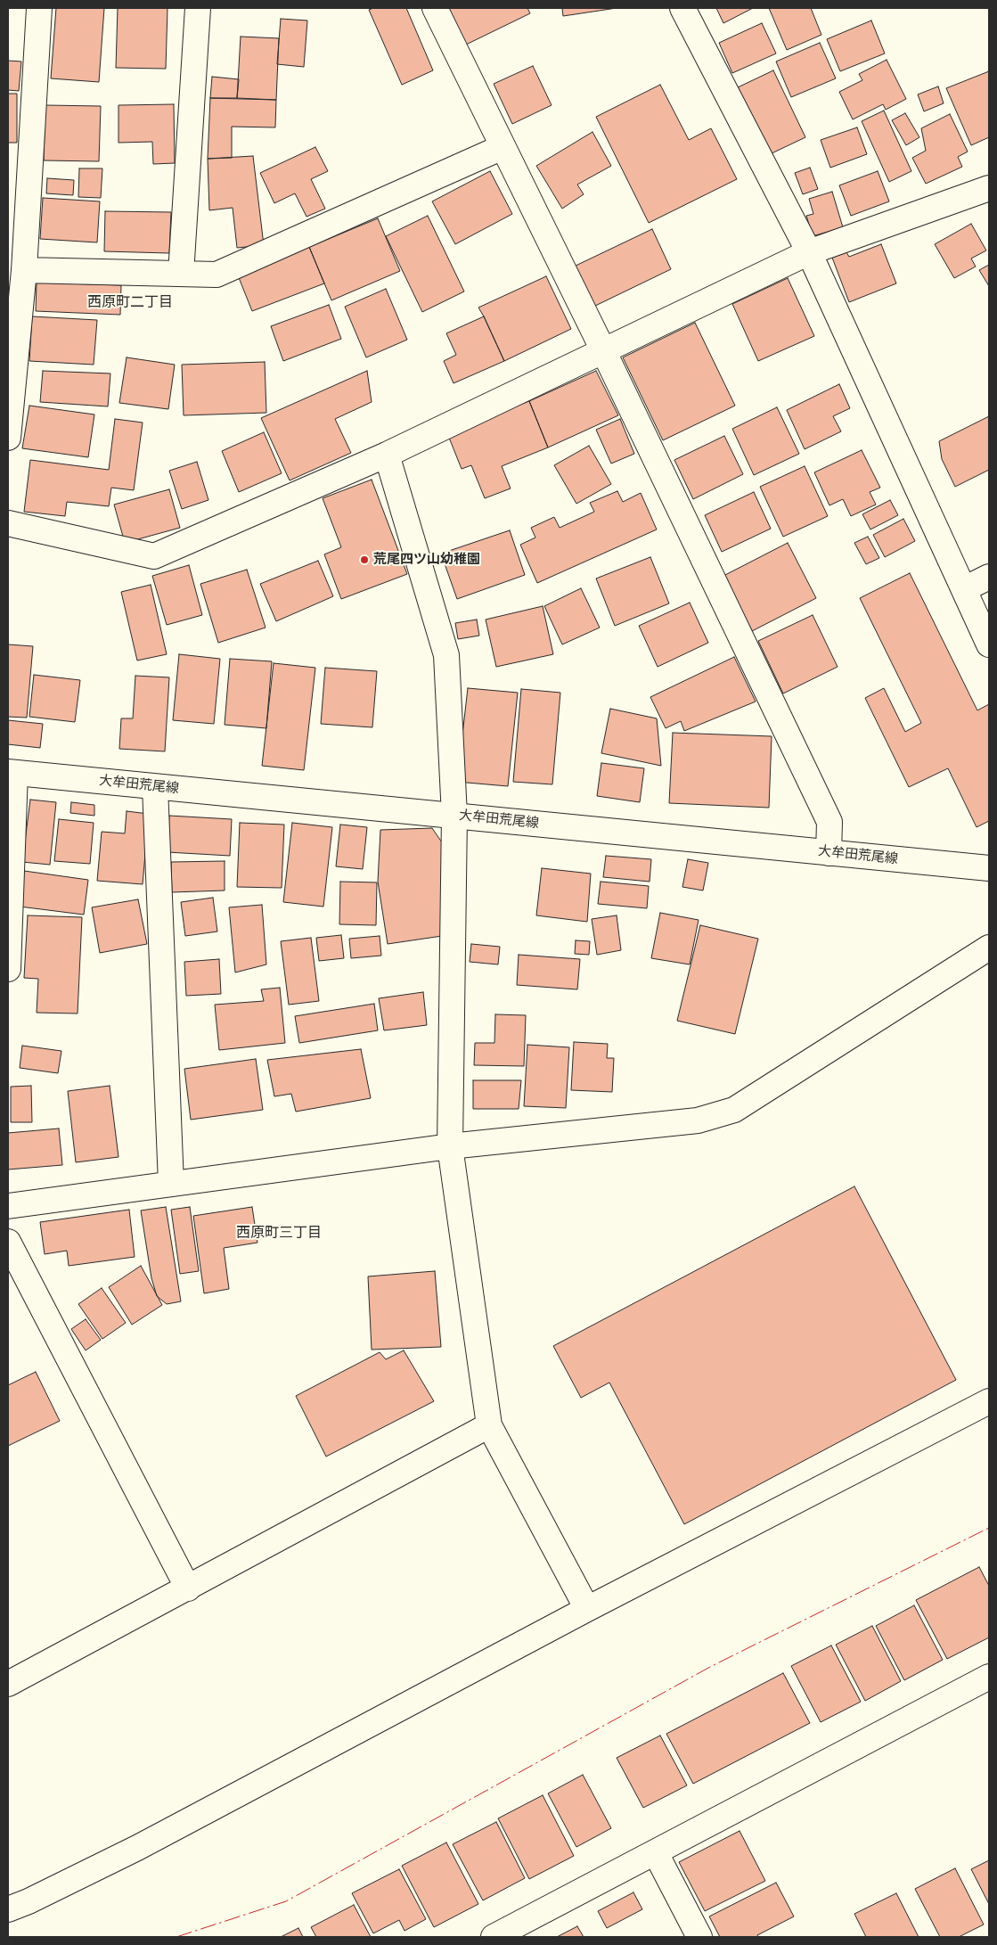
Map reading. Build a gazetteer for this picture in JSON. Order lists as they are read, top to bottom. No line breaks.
{"streets":{"street":["大牟田荒尾線"]},"districts":["西原町二丁目","西原町三丁目"],"places":["荒尾四ツ山幼稚園"]}
